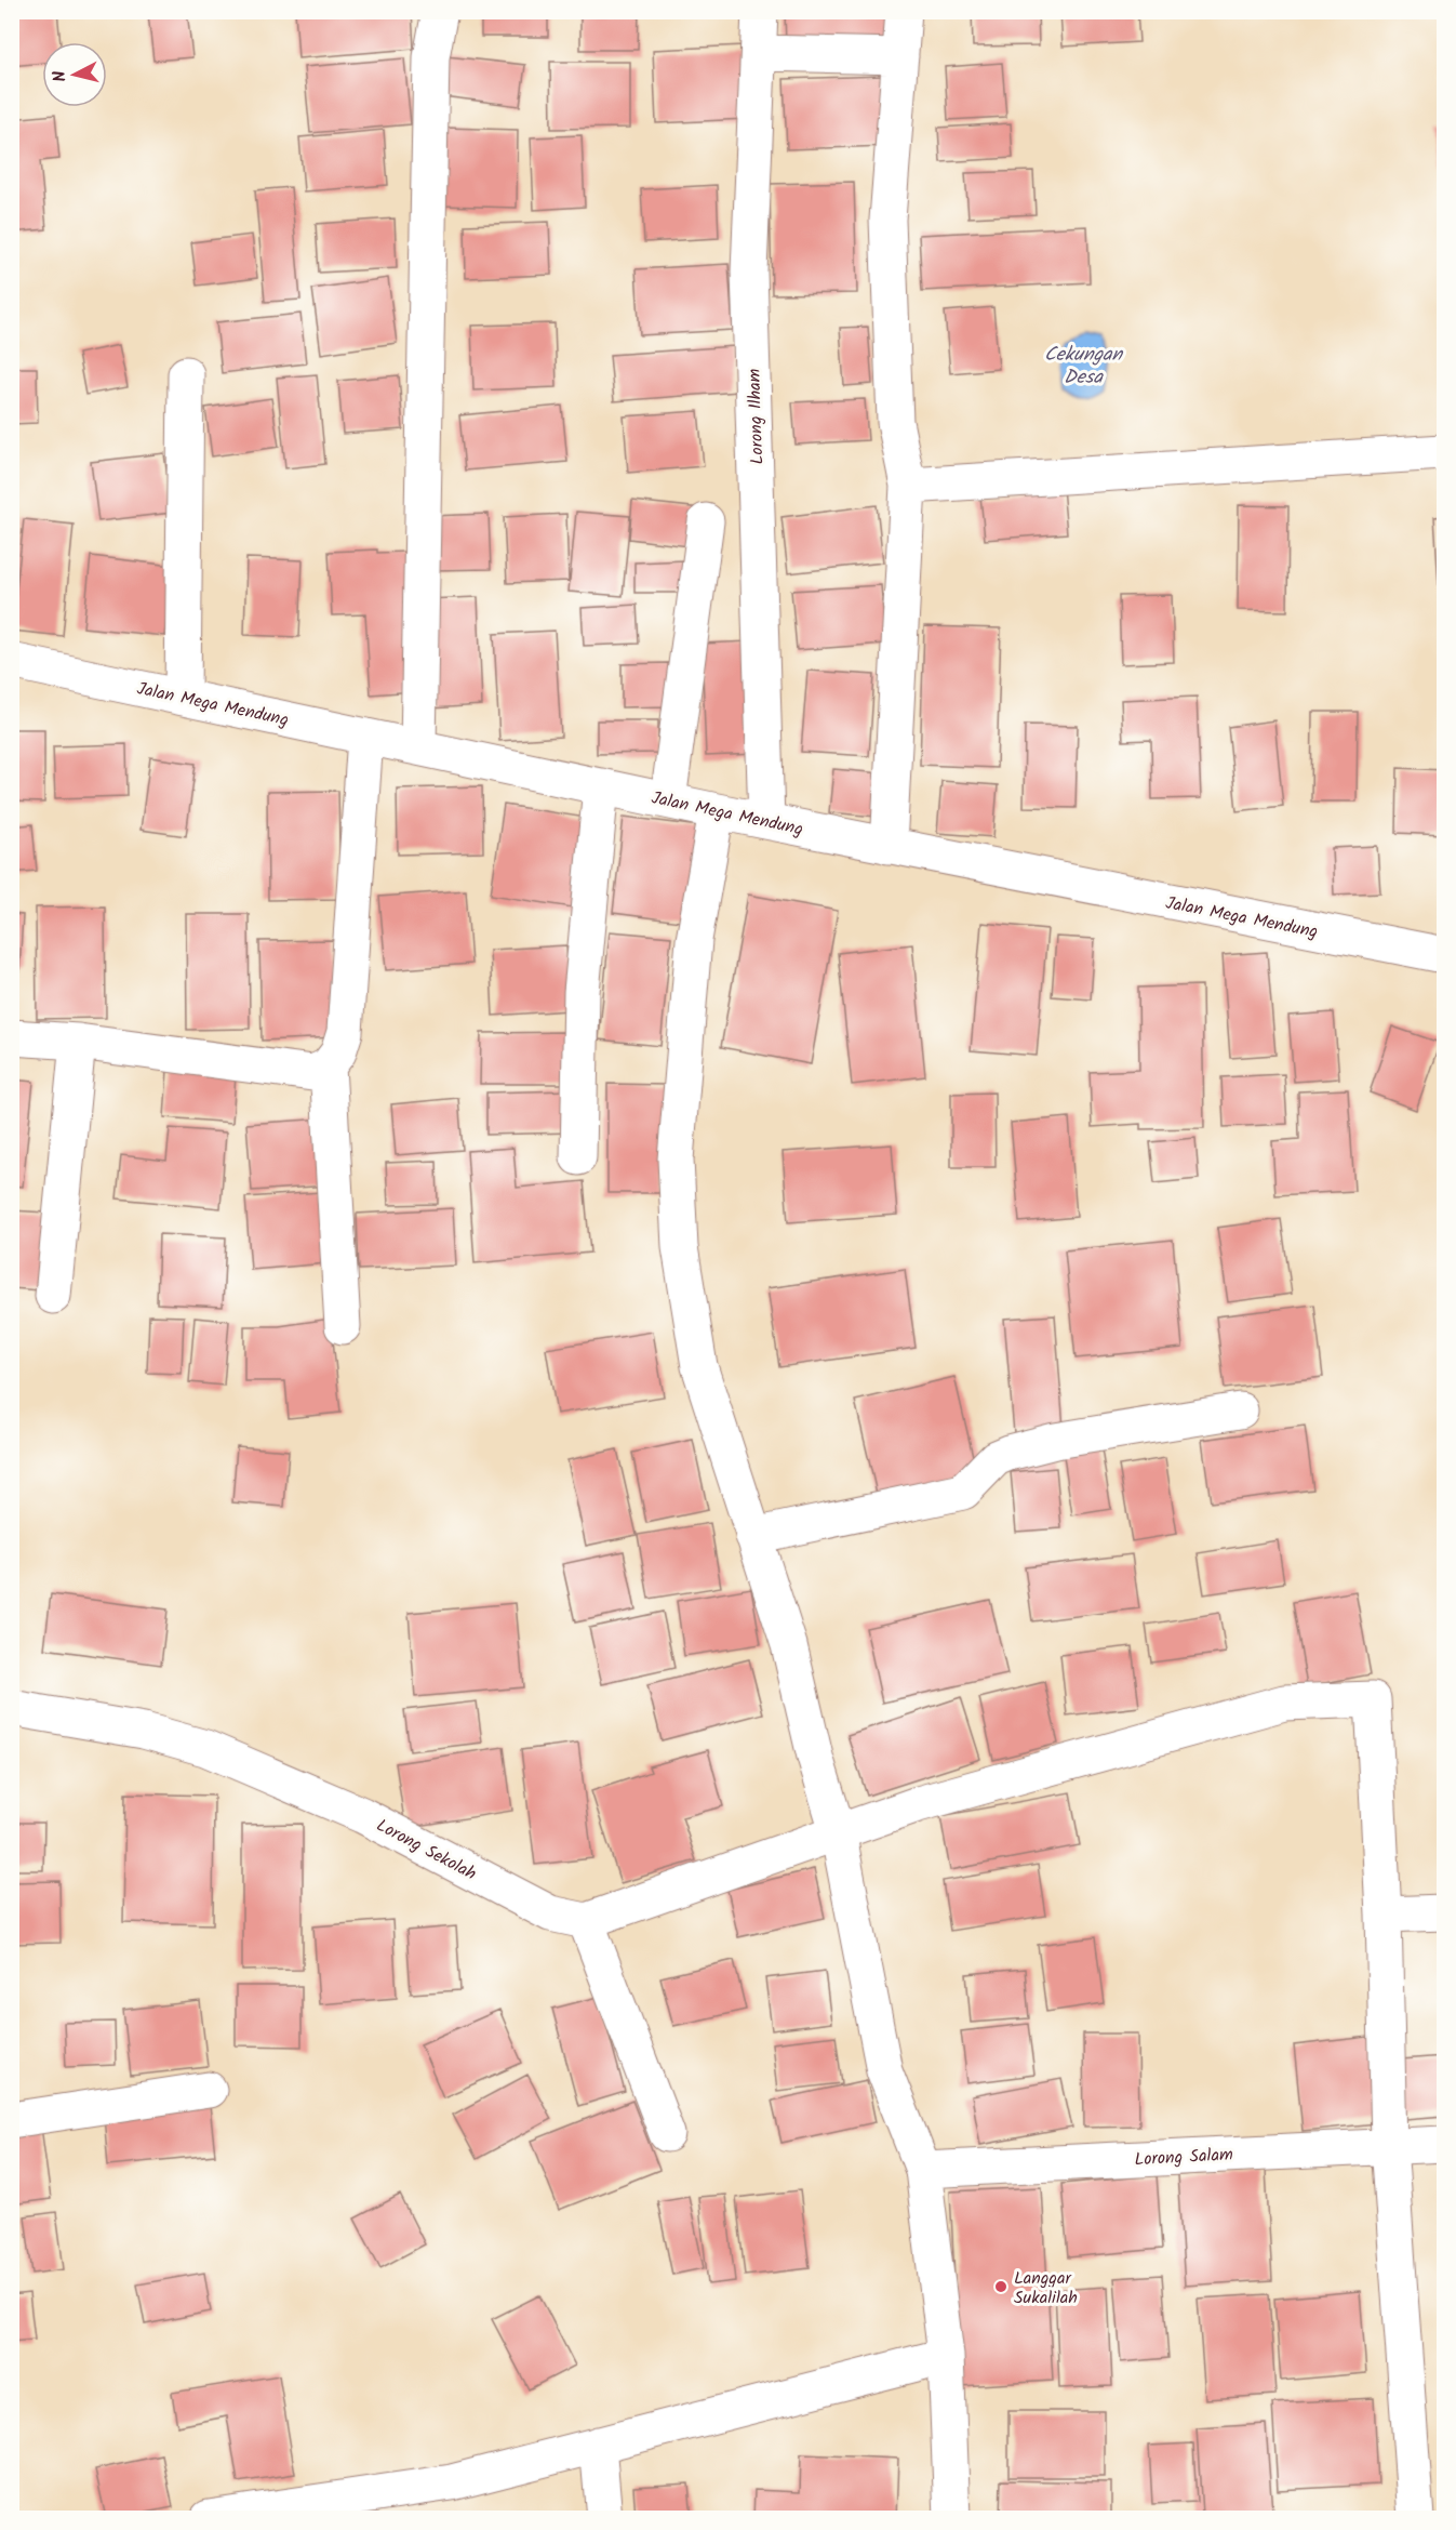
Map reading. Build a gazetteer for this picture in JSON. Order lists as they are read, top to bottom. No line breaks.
{"streets":{"street":["Lorong Ilham","Jalan Mega Mendung","Lorong Sekolah","Lorong Salam"]},"crossings":[["Lorong Ilham","Jalan Mega Mendung"]],"water":["Cekungan Desa"],"places":["Langgar Sukalilah"],"north":"left"}
